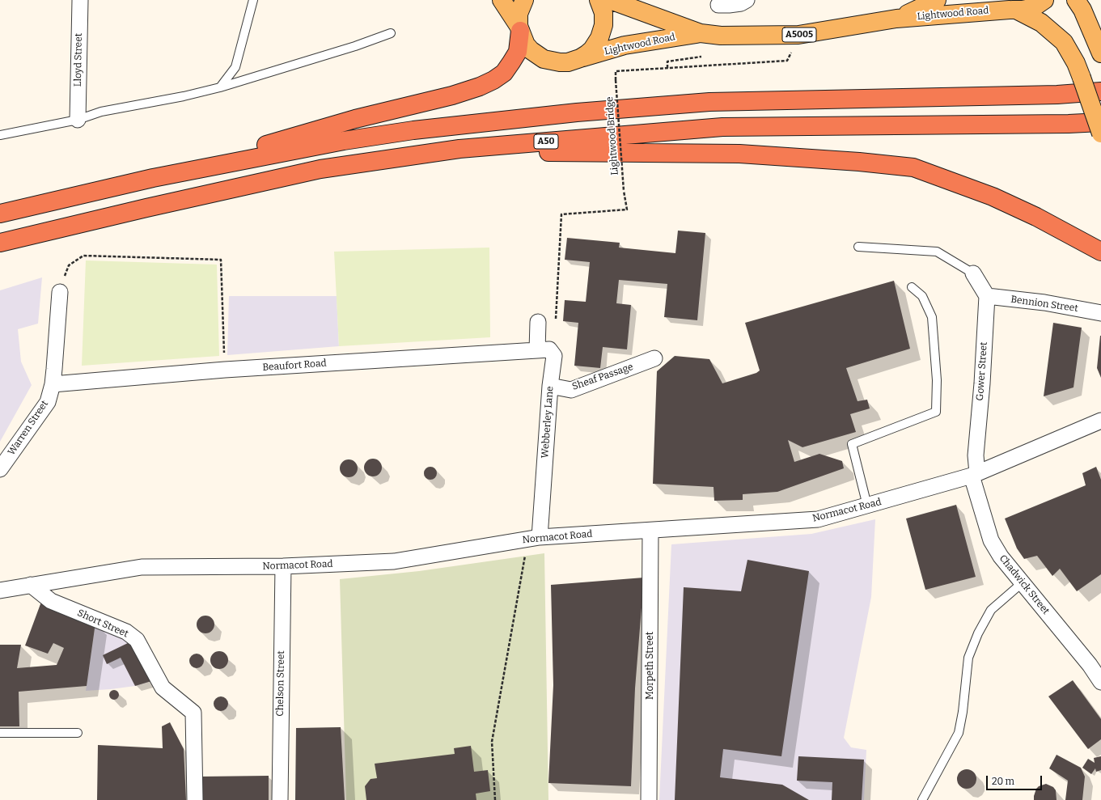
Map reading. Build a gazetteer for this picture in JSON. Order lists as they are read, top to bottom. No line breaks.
{"streets":{"highway":["A50"],"main road":["Lightwood Road","A5005"],"street":["Lloyd Street","Bennion Street","Beaufort Road","Gower Street","Sheaf Passage","Webberley Lane","Warren Street","Normacot Road","Chadwick Street","Short Street","Morpeth Street","Chelson Street"],"path":["Lightwood Bridge"]},"crossings":[["Bennion Street","Gower Street"],["Beaufort Road","Webberley Lane"],["Beaufort Road","Warren Street"],["Gower Street","Normacot Road"],["Gower Street","Chadwick Street"],["Sheaf Passage","Webberley Lane"],["Webberley Lane","Normacot Road"],["Normacot Road","Chadwick Street"],["Normacot Road","Short Street"],["Normacot Road","Morpeth Street"],["Normacot Road","Chelson Street"]],"scale_bar":"20 m"}
